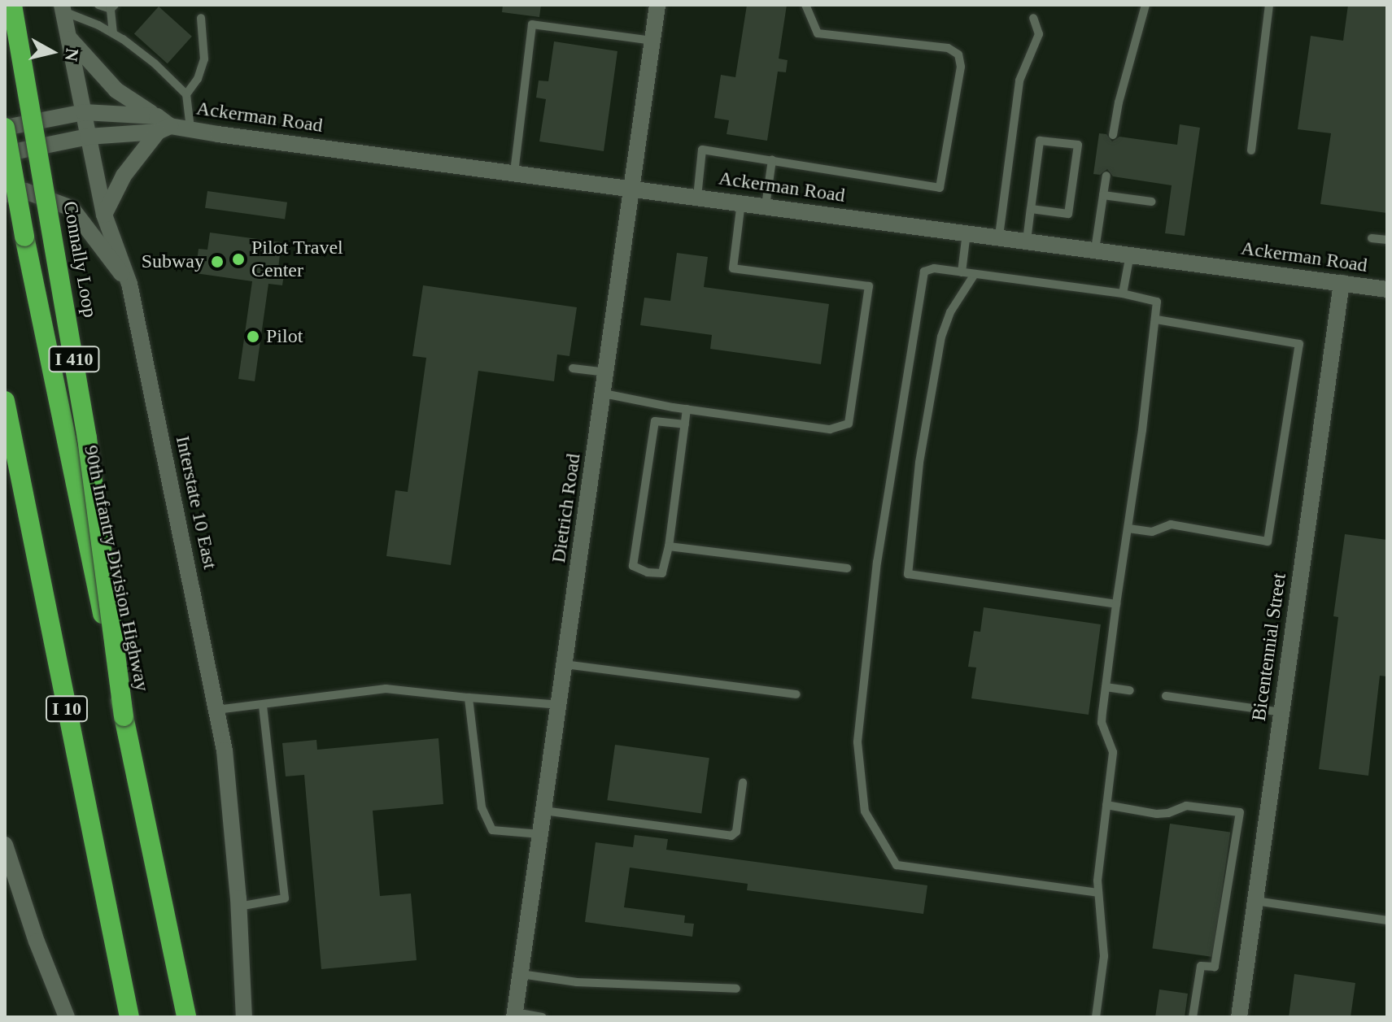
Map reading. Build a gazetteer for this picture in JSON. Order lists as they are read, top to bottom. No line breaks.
{"streets":{"highway":["Connally Loop","I 410","90th Infantry Division Highway","I 10"],"street":["Ackerman Road","Interstate 10 East","Dietrich Road","Bicentennial Street"]},"crossings":[["Ackerman Road","Interstate 10 East"],["Ackerman Road","Dietrich Road"],["Ackerman Road","90th Infantry Division Highway"],["Ackerman Road","Bicentennial Street"],["Connally Loop","90th Infantry Division Highway"]],"places":["Pilot Travel Center","Subway","Pilot"],"north":"right"}
